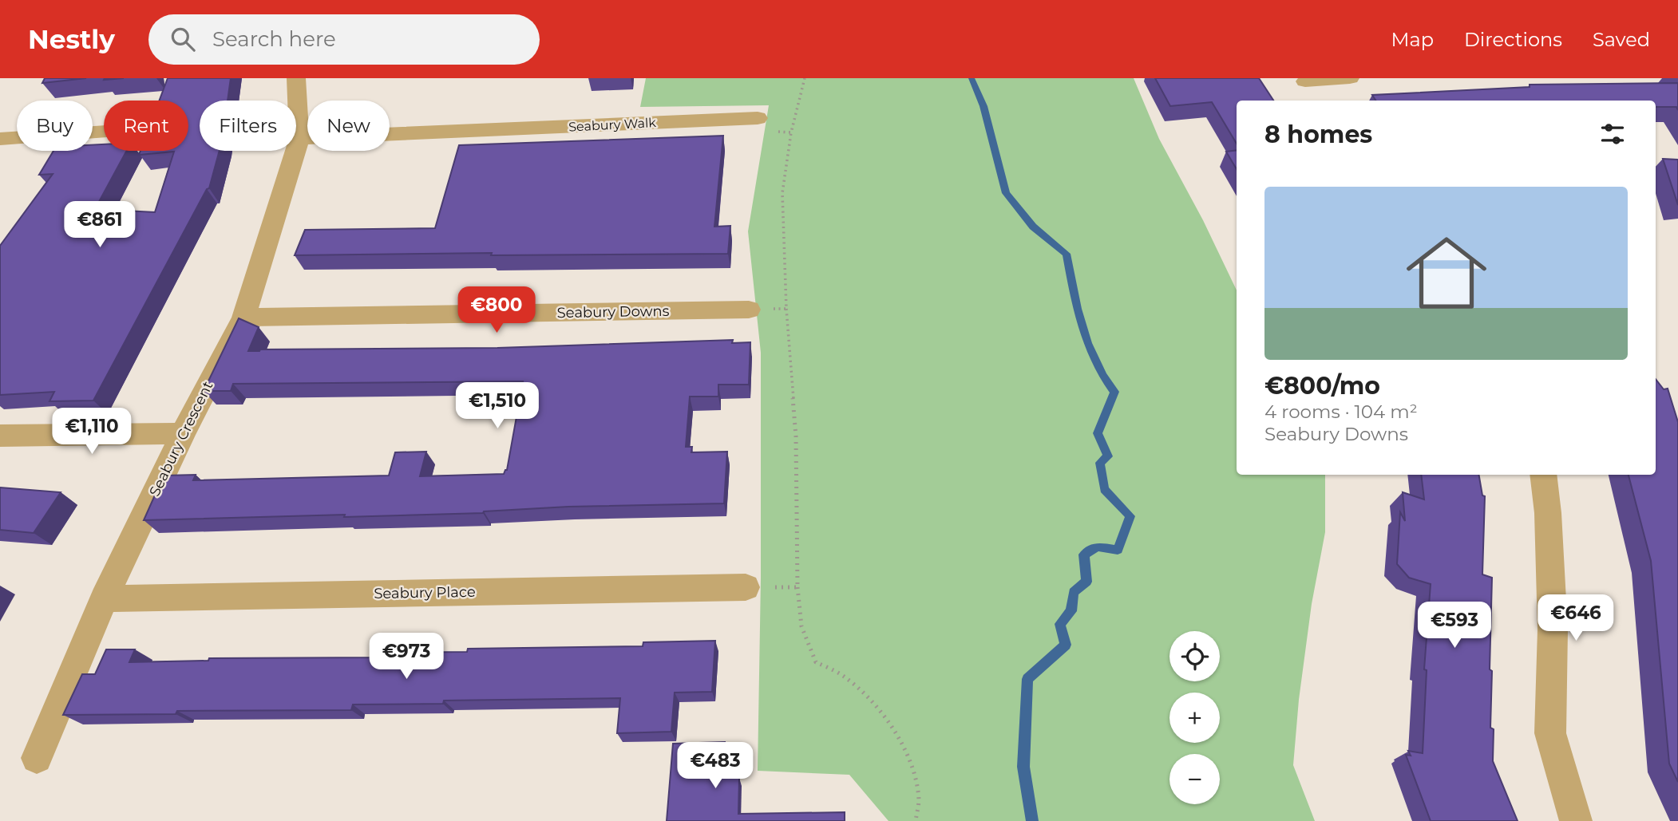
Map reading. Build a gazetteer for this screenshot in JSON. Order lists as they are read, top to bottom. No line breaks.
{"streets":{"street":["Seabury Walk","Seabury Downs","Seabury Crescent","Seabury Place"]},"crossings":[["Seabury Walk","Seabury Crescent"],["Seabury Downs","Seabury Crescent"],["Seabury Crescent","Seabury Place"]],"page":{"header":"Nestly","search":"Search here","nav":["Map","Directions","Saved"],"chip":["Buy","Rent","Filters","New"],"heading":"8 homes","list":[{"name":"€800/mo","note":"4 rooms · 104 m² · Seabury Downs"}],"price":["€861","€800","€1,510","€1,110","€646","€593","€973","€483"],"map_buttons":["+","−"]}}
